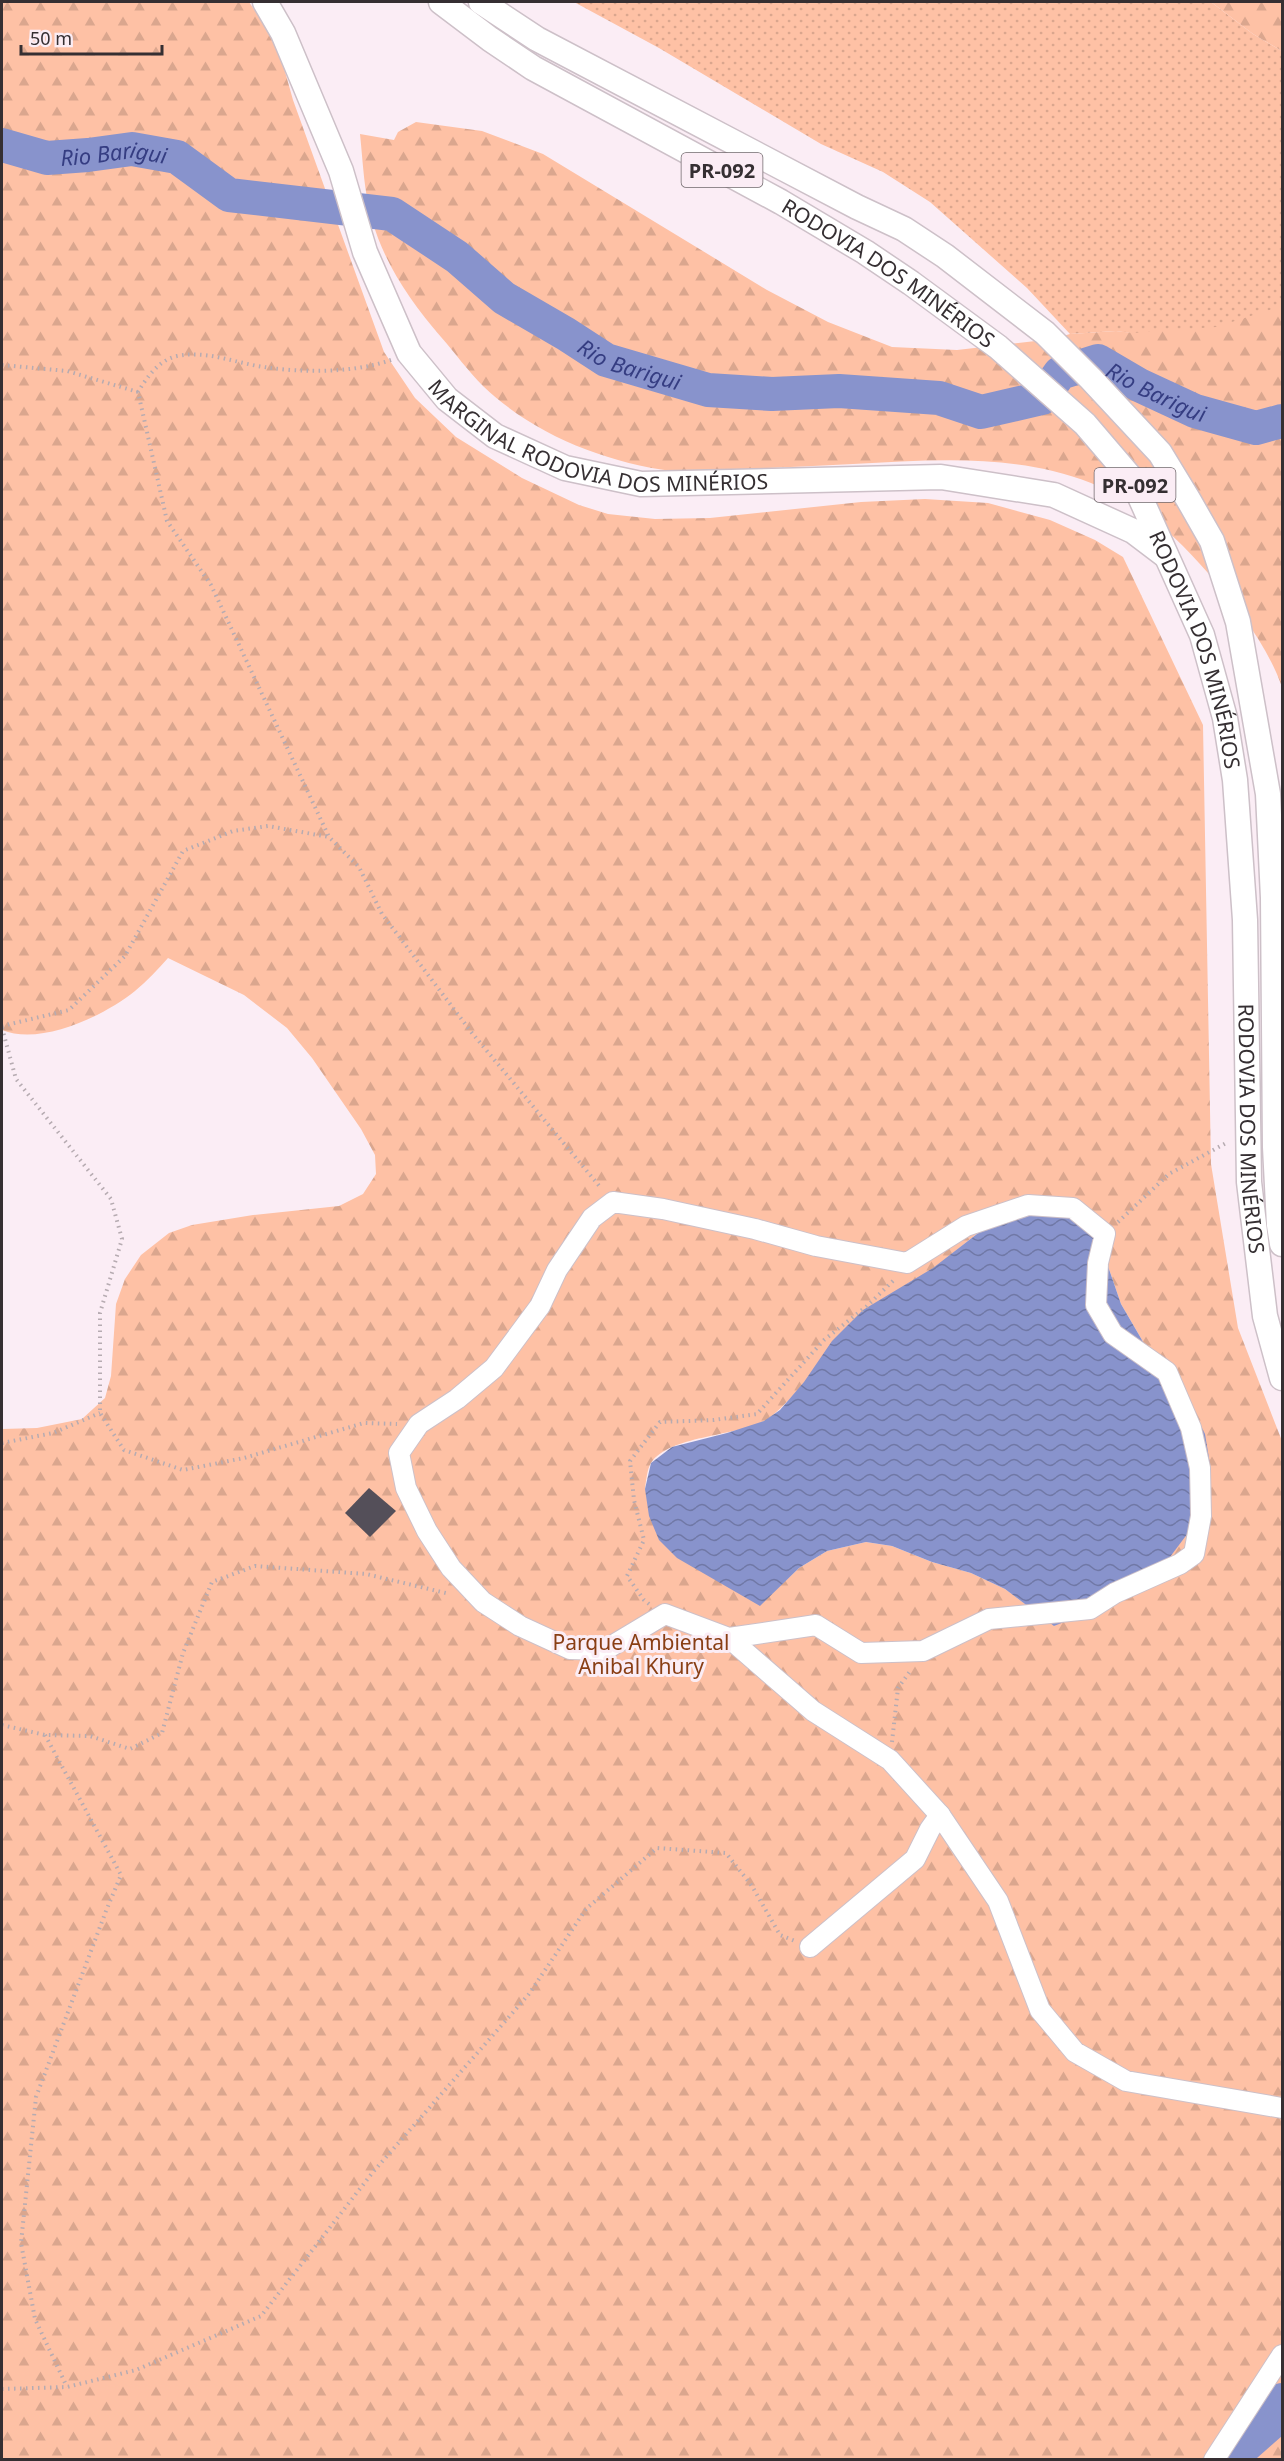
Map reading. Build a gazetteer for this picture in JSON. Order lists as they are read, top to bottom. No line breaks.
{"streets":{"main road":["PR-092","RODOVIA DOS MINÉRIOS","MARGINAL RODOVIA DOS MINÉRIOS"]},"crossings":[["RODOVIA DOS MINÉRIOS","MARGINAL RODOVIA DOS MINÉRIOS"]],"water":["Rio Barigui"],"parks":["Parque Ambiental Anibal Khury"],"scale_bar":"50 m"}
